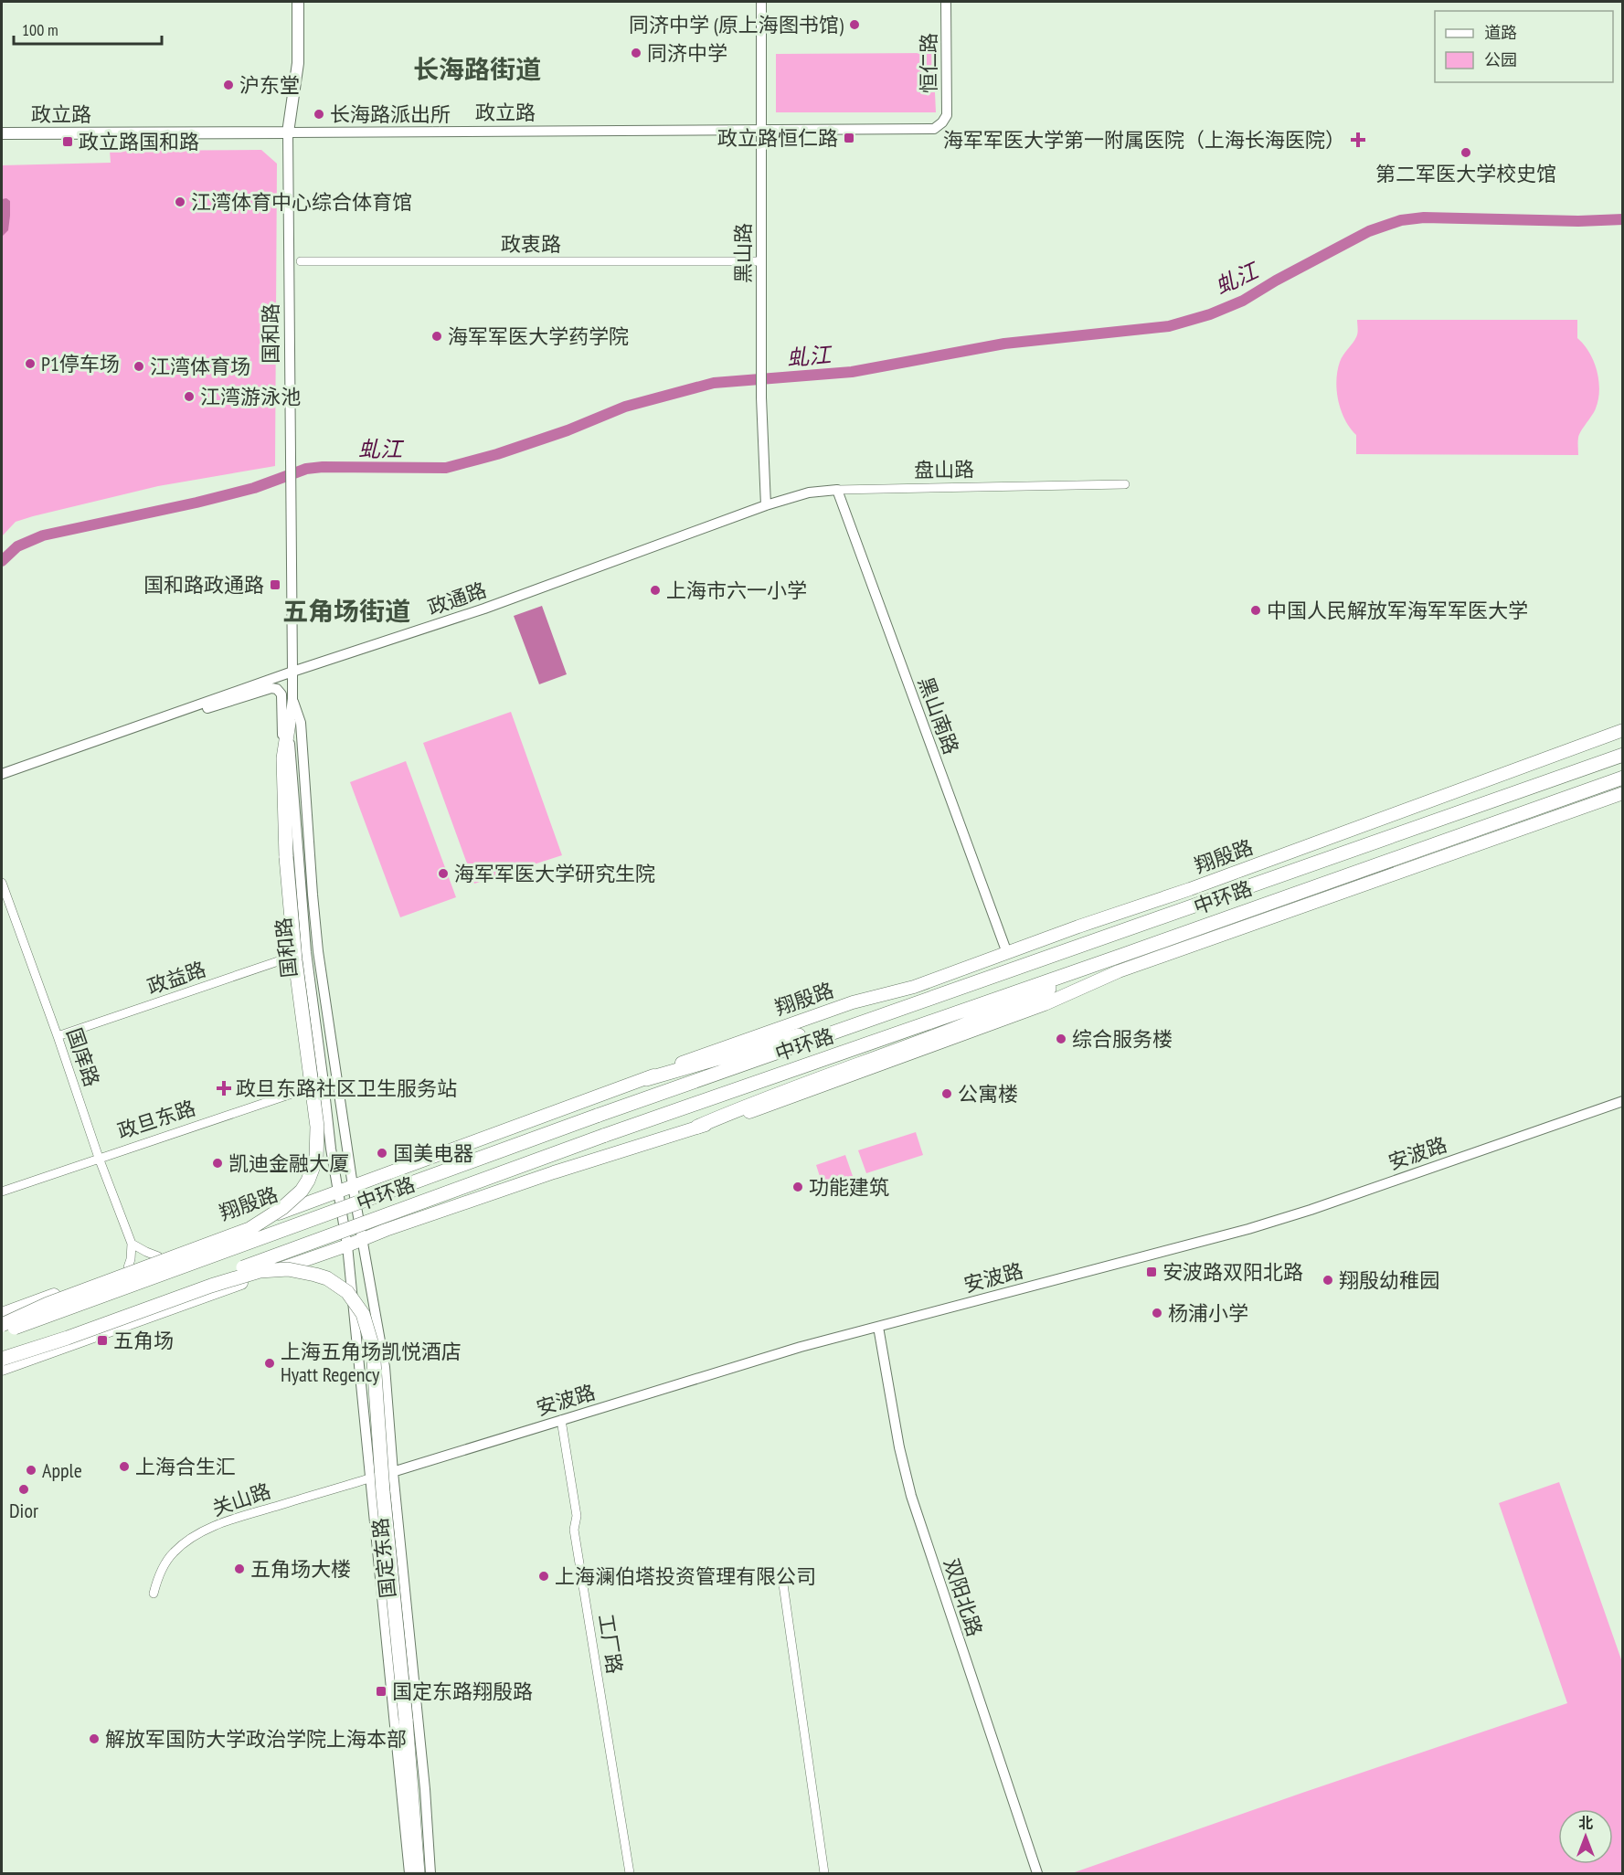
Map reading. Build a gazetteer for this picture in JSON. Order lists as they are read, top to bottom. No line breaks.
{"streets":{"highway":["中环路"],"main road":["政立路","国和路","翔殷路"],"street":["恒仁路","政衷路","黑山路","盘山路","政通路","黑山南路","政益路","国庠路","政旦东路","安波路","关山路","国定东路","双阳北路","工厂路"]},"crossings":[["恒仁路","政立路"],["政立路","黑山路"],["政立路","国和路"],["政衷路","黑山路"],["黑山路","盘山路"],["黑山路","政通路"],["国和路","政通路"],["国和路","翔殷路"],["国和路","政益路"],["国和路","政旦东路"],["国和路","国定东路"],["盘山路","政通路"],["盘山路","黑山南路"],["黑山南路","翔殷路"],["翔殷路","国庠路"],["政益路","国庠路"],["国庠路","政旦东路"],["安波路","关山路"],["安波路","国定东路"],["安波路","双阳北路"],["安波路","工厂路"],["关山路","国定东路"]],"districts":["长海路街道","五角场街道"],"water":["虬江"],"places":{"other":["同济中学 (原上海图书馆)","同济中学","沪东堂","长海路派出所","第二军医大学校史馆","江湾体育中心综合体育馆","海军军医大学药学院","P1停车场","江湾体育场","江湾游泳池","上海市六一小学","中国人民解放军海军军医大学","海军军医大学研究生院","综合服务楼","公寓楼","国美电器","凯迪金融大厦","功能建筑","翔殷幼稚园","杨浦小学","上海五角场凯悦酒店 Hyatt Regency","上海合生汇","Apple","Dior","五角场大楼","上海澜伯塔投资管理有限公司","解放军国防大学政治学院上海本部"],"transit":["政立路恒仁路","政立路国和路","国和路政通路","安波路双阳北路","五角场","国定东路翔殷路"],"health":["海军军医大学第一附属医院（上海长海医院）","政旦东路社区卫生服务站"]},"legend":["道路","公园"],"scale_bar":"100 m","north":"top"}
